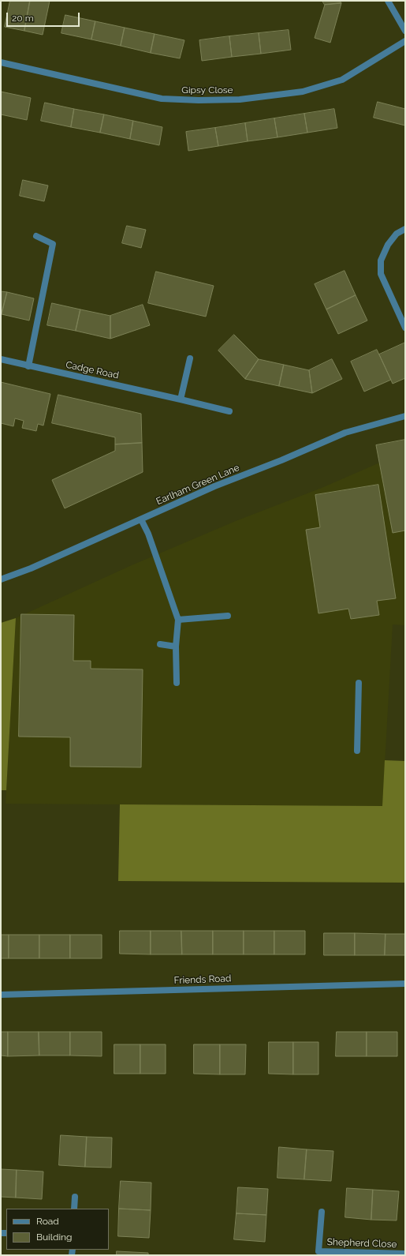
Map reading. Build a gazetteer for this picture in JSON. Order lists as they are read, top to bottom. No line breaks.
{"streets":{"street":["Gipsy Close","Cadge Road","Earlham Green Lane","Friends Road","Shepherd Close"]},"legend":["Road","Building"],"scale_bar":"20 m"}
